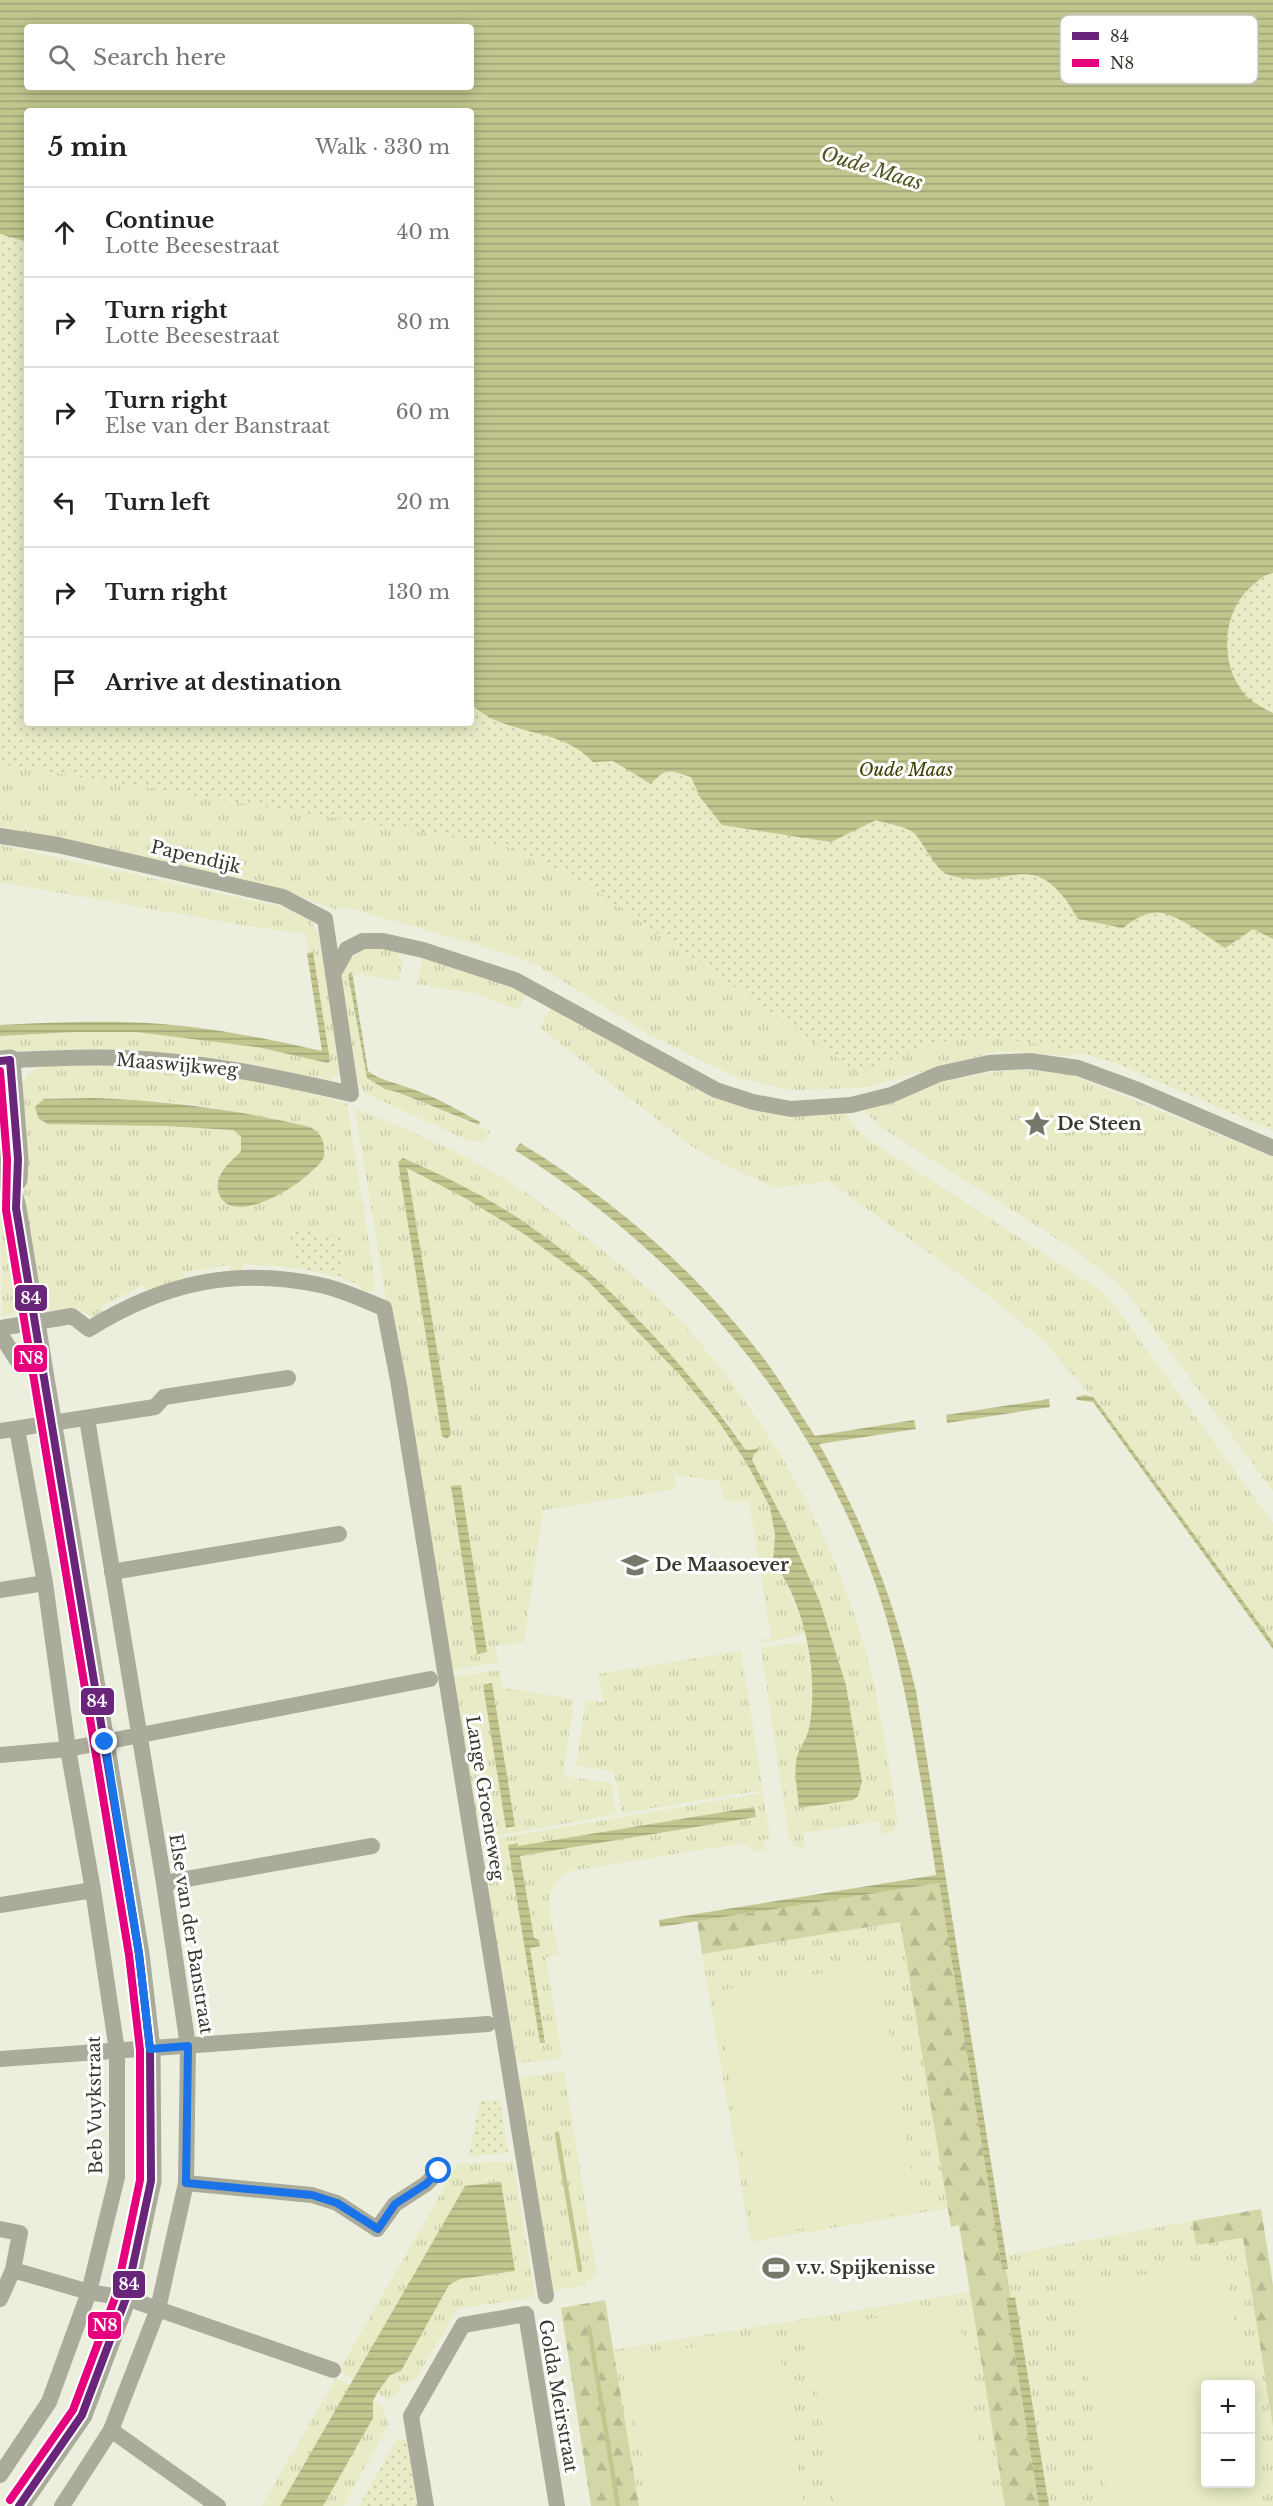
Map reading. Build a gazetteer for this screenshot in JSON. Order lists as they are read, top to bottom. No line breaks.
{"streets":{"street":["Papendijk","Maaswijkweg","Lange Groeneweg","Else van der Banstraat","Beb Vuykstraat","Golda Meirstraat"]},"crossings":[["Papendijk","Maaswijkweg"]],"water":["Oude Maas"],"parks":["Oude Maas"],"places":{"place":["De Steen"],"school or university":["De Maasoever"],"sports":["v.v. Spijkenisse"]},"lines":["transit line 84","transit line N8"],"legend":["84","N8"],"page":{"search":"Search here","heading":["5 min","Walk · 330 m"],"list":[["Continue","Lotte Beesestraat","40 m"],["Turn right","Lotte Beesestraat","80 m"],["Turn right","Else van der Banstraat","60 m"],["Turn left","20 m"],["Turn right","130 m"],"Arrive at destination"],"map_buttons":["+","−"]}}
